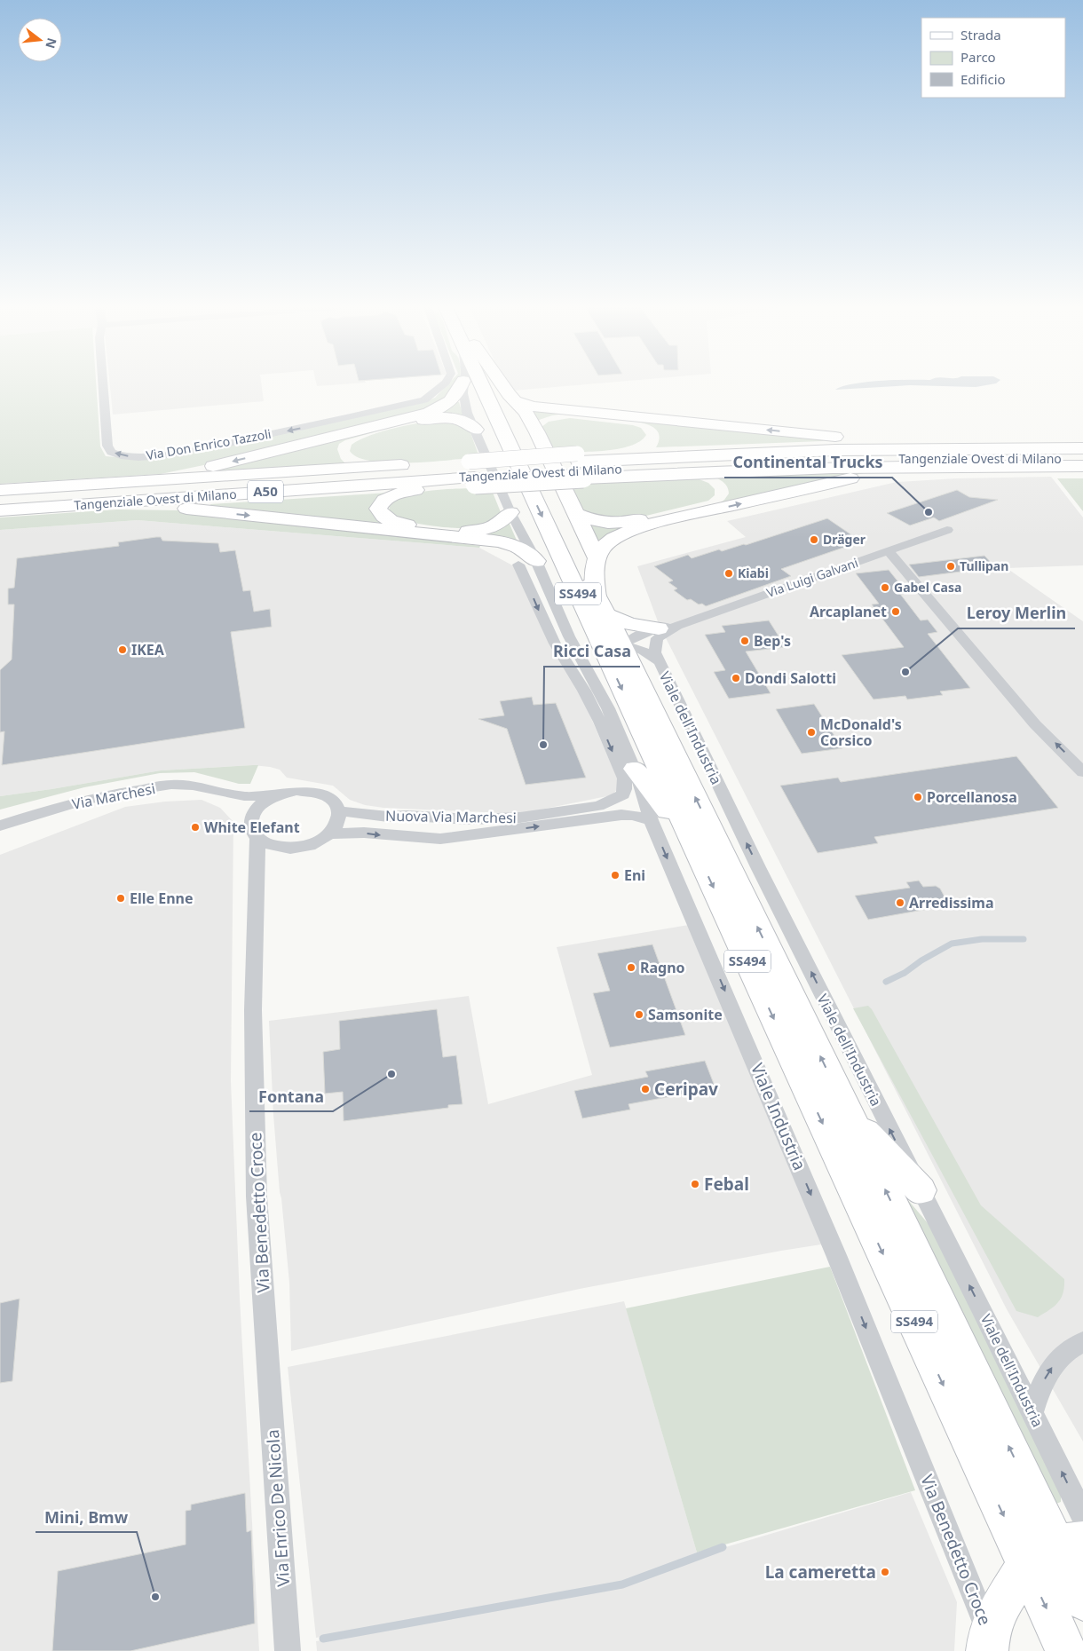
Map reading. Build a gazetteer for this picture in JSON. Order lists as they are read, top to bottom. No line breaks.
{"streets":{"main road":["Tangenziale Ovest di Milano","A50","SS494"],"street":["Via Don Enrico Tazzoli","Via Luigi Galvani","Viale dell'Industria","Via Marchesi","Nuova Via Marchesi","Viale Industria","Via Benedetto Croce","Via Enrico De Nicola"]},"crossings":[["Via Luigi Galvani","SS494"],["Via Luigi Galvani","Viale dell'Industria"],["Via Marchesi","Nuova Via Marchesi"],["Via Marchesi","Via Benedetto Croce"],["Nuova Via Marchesi","Viale Industria"],["Nuova Via Marchesi","Via Benedetto Croce"],["Viale Industria","Via Benedetto Croce"],["Via Benedetto Croce","Via Enrico De Nicola"]],"one_way":["Via Don Enrico Tazzoli","Viale dell'Industria","Viale Industria"],"places":["Continental Trucks","Dräger","Tullipan","Kiabi","Gabel Casa","Arcaplanet","Bep's","IKEA","Leroy Merlin","Dondi Salotti","McDonald's Corsico","Ricci Casa","Porcellanosa","White Elefant","Eni","Elle Enne","Arredissima","Ragno","Samsonite","Fontana","Ceripav","Febal","La cameretta","Mini, Bmw"],"legend":["Strada","Parco","Edificio"],"north":"right"}
